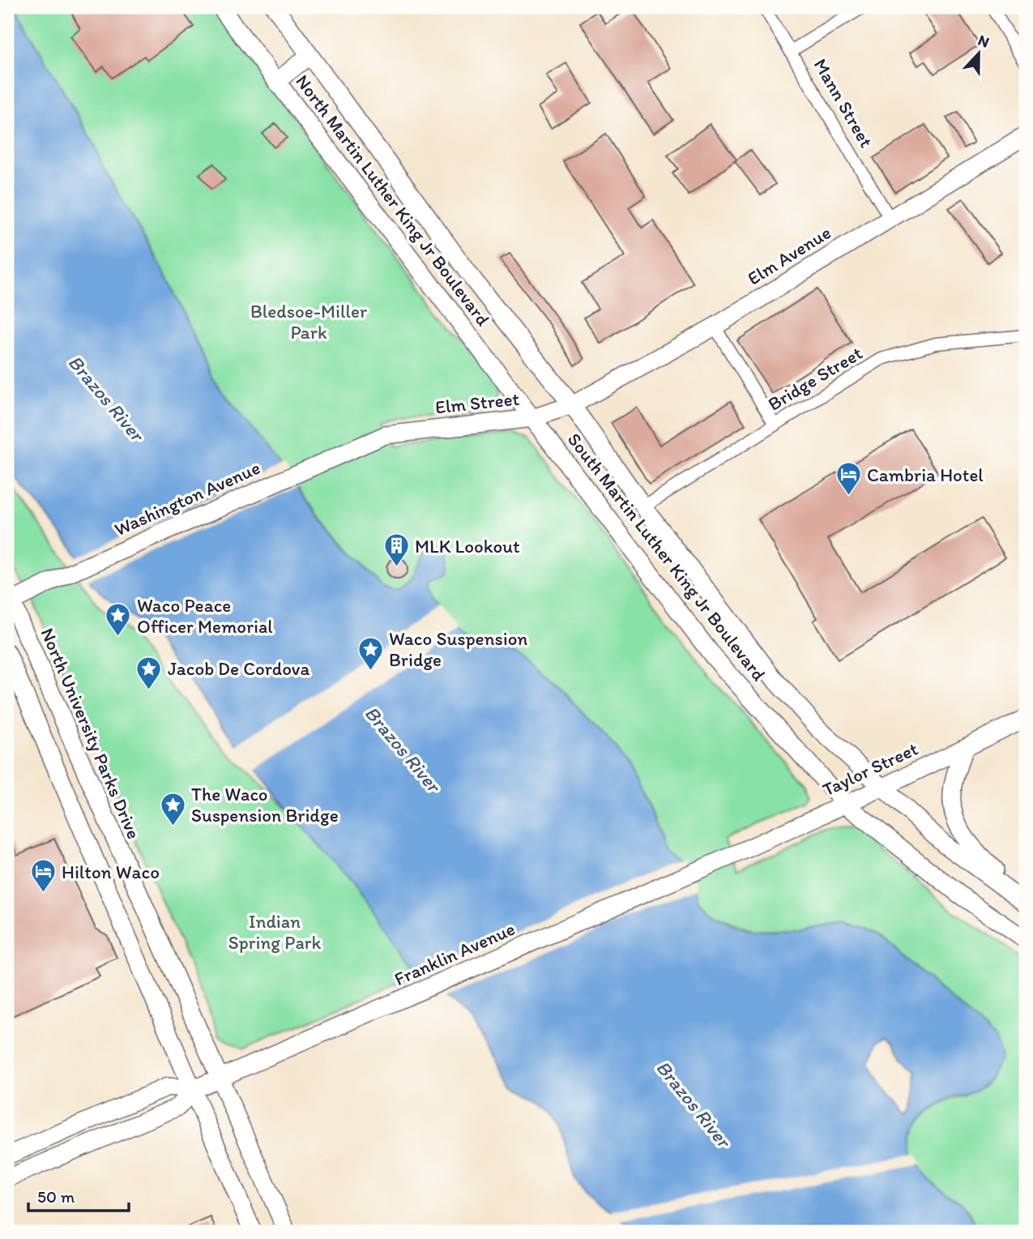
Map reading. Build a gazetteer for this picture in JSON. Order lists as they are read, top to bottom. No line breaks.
{"streets":{"main road":["North Martin Luther King Jr Boulevard","Elm Avenue","Elm Street","Washington Avenue","South Martin Luther King Jr Boulevard","North University Parks Drive","Taylor Street","Franklin Avenue"],"street":["Mann Street","Bridge Street"]},"crossings":[["Mann Street","Elm Avenue"],["North Martin Luther King Jr Boulevard","Elm Avenue"],["North Martin Luther King Jr Boulevard","Elm Street"],["North Martin Luther King Jr Boulevard","South Martin Luther King Jr Boulevard"],["Elm Avenue","Elm Street"],["Elm Avenue","South Martin Luther King Jr Boulevard"],["Bridge Street","South Martin Luther King Jr Boulevard"],["Elm Street","Washington Avenue"],["Elm Street","South Martin Luther King Jr Boulevard"],["Washington Avenue","North University Parks Drive"],["South Martin Luther King Jr Boulevard","Taylor Street"],["North University Parks Drive","Franklin Avenue"],["Taylor Street","Franklin Avenue"]],"water":["Brazos River"],"parks":["Bledsoe-Miller Park","Indian Spring Park"],"places":{"hotel":["Cambria Hotel","Hilton Waco"],"building":["MLK Lookout"],"place":["Waco Peace Officer Memorial","Waco Suspension Bridge","Jacob De Cordova","The Waco Suspension Bridge"]},"scale_bar":"50 m","north":"top"}
